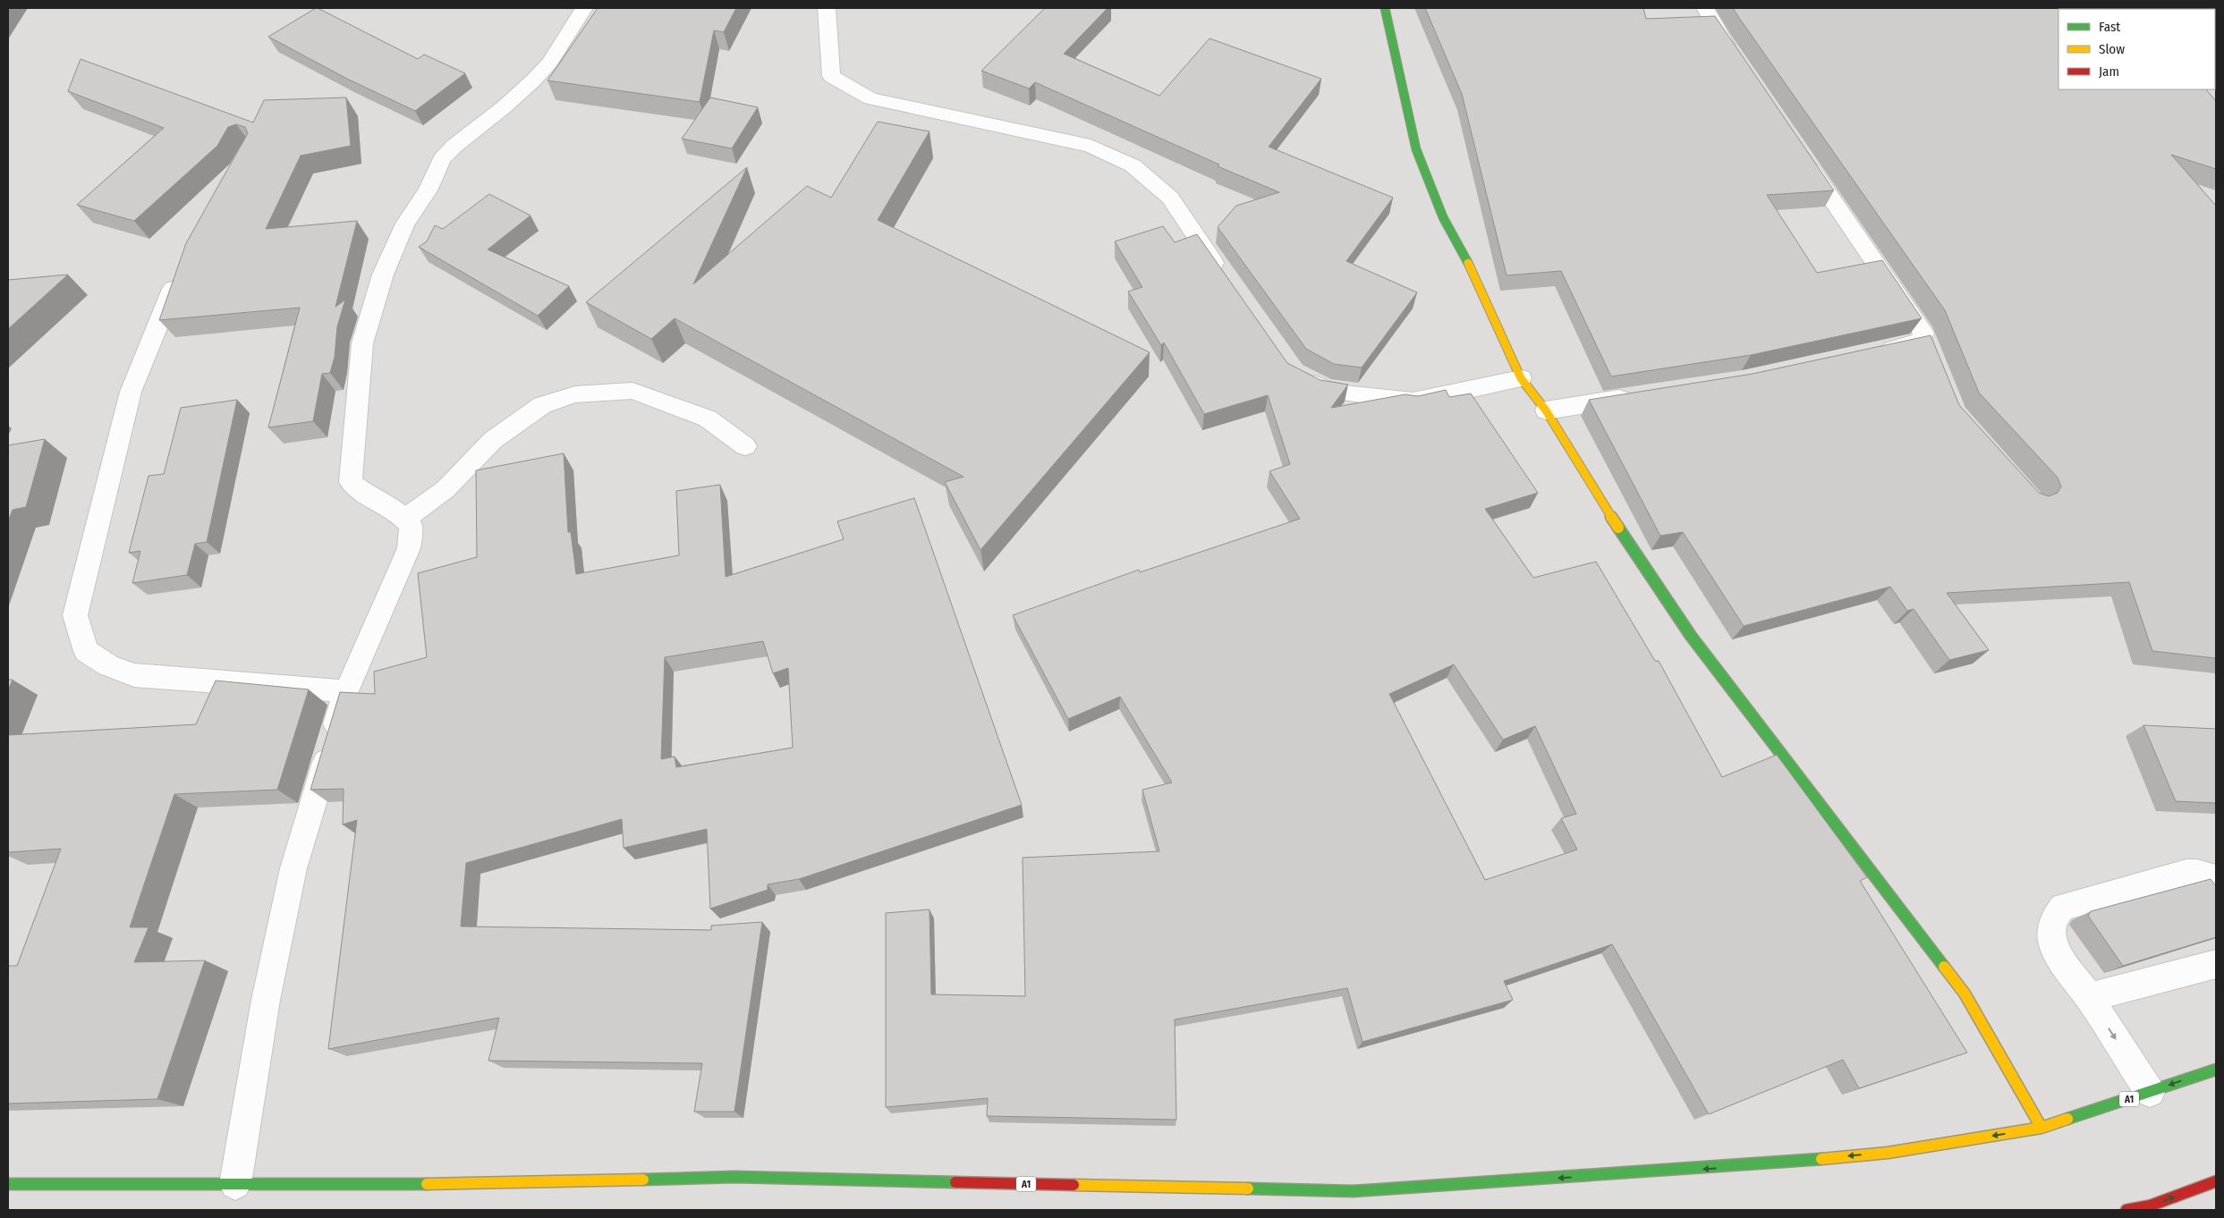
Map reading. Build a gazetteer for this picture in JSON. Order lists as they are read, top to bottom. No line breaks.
{"streets":{"main road":["A1"]},"legend":["Fast","Slow","Jam"]}
